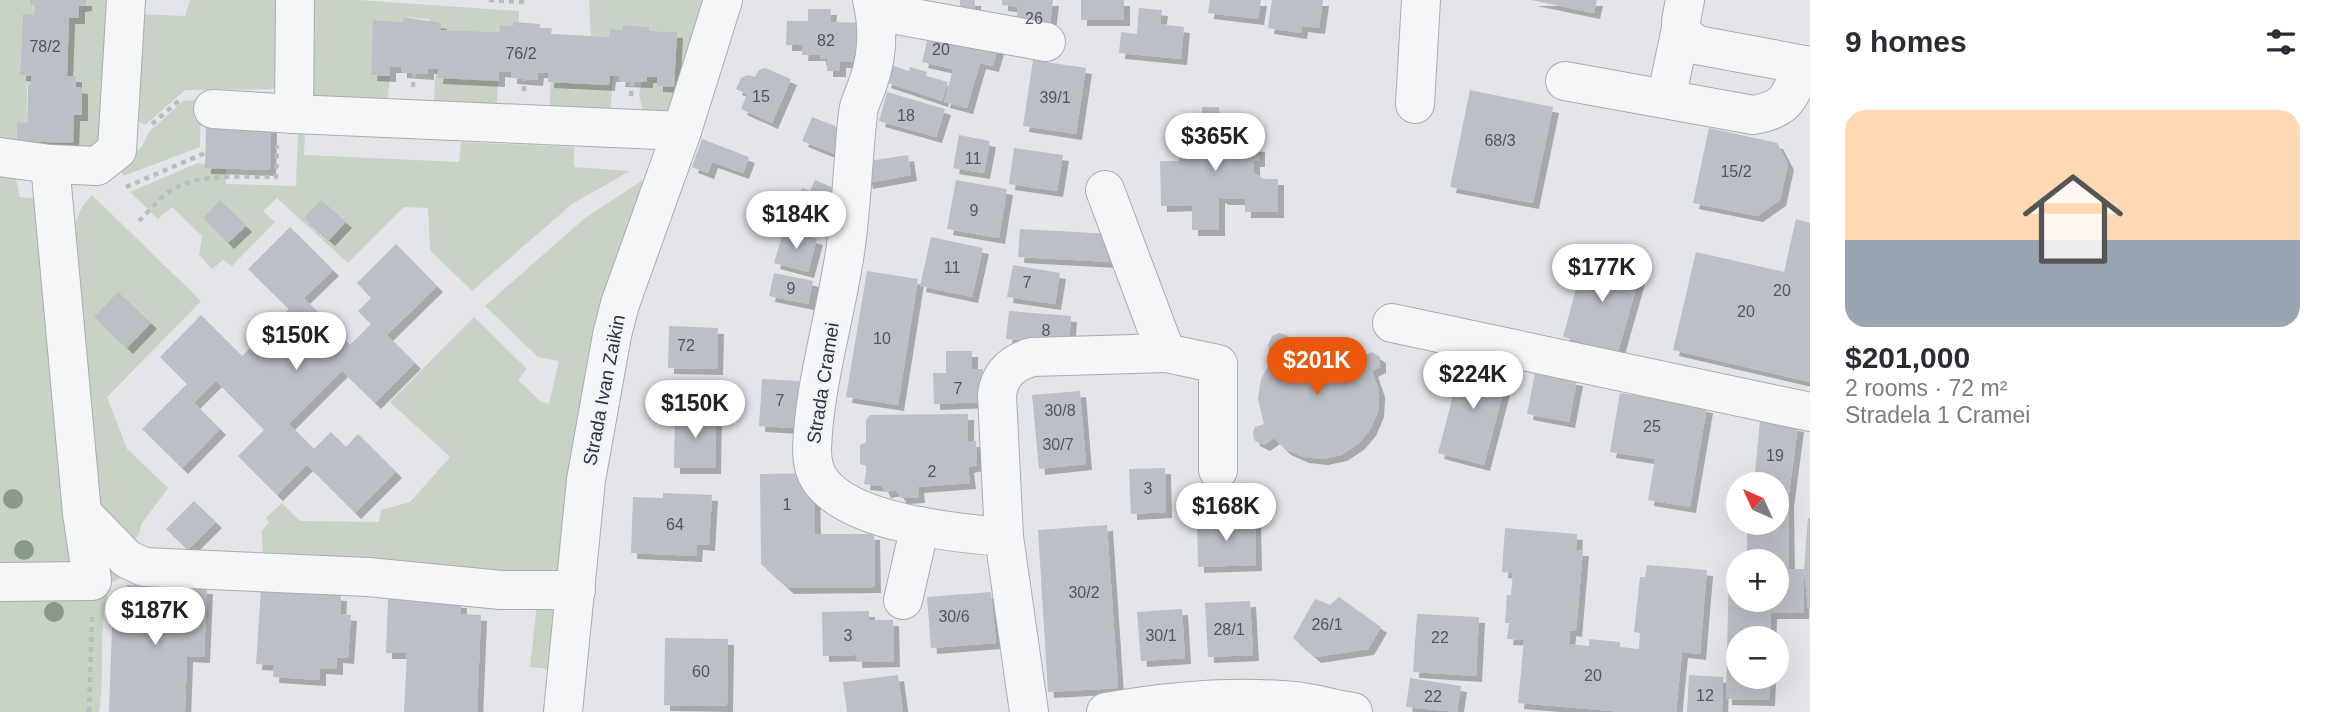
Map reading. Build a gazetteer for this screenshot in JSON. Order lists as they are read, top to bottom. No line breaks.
{"streets":{"street":["Strada Cramei","Strada Ivan Zaikin"]},"house_numbers":["26","82","78/2","20","76/2","15","39/1","18","68/3","11","15/2","9","11","7","9","20","20","8","10","72","7","7","30/8","25","30/7","19","2","3","1","64","30/2","30/6","26/1","28/1","3","30/1","22","60","20","12","22"],"north":"top left","page":{"heading":"9 homes","list":[{"name":"$201,000","note":"2 rooms · 72 m² · Stradela 1 Cramei"}],"price":["$365K","$184K","$177K","$150K","$201K","$224K","$150K","$168K","$187K"],"map_buttons":["+","−"]}}
